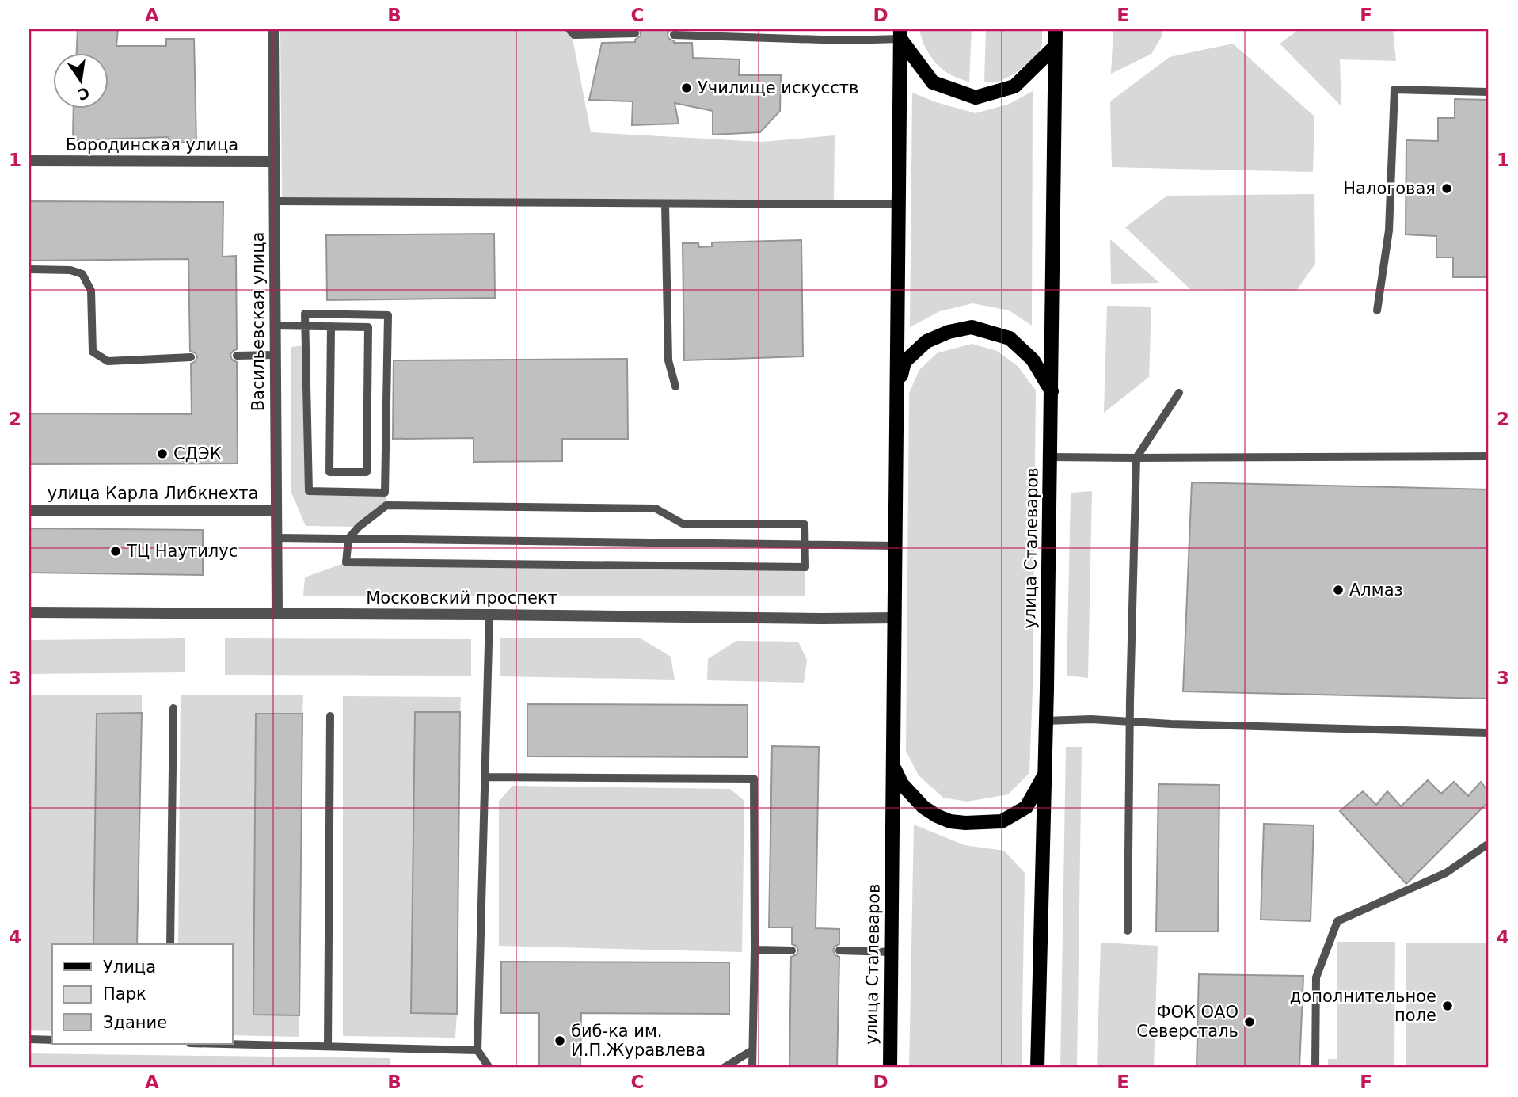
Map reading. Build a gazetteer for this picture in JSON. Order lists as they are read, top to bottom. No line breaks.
{"streets":{"main road":["улица Сталеваров"],"street":["Бородинская улица","Васильевская улица","улица Карла Либкнехта","Московский проспект"]},"crossings":[["Бородинская улица","Васильевская улица"],["Васильевская улица","улица Карла Либкнехта"],["Васильевская улица","Московский проспект"],["улица Сталеваров","Московский проспект"]],"places":["Училище искусств","Налоговая","СДЭК","ТЦ Наутилус","Алмаз","дополнительное поле","ФОК ОАО Северсталь","биб-ка им. И.П.Журавлева"],"legend":["Улица","Парк","Здание"],"north":"bottom","grid":{"columns":["A","B","C","D","E","F"],"rows":["1","2","3","4"]}}
